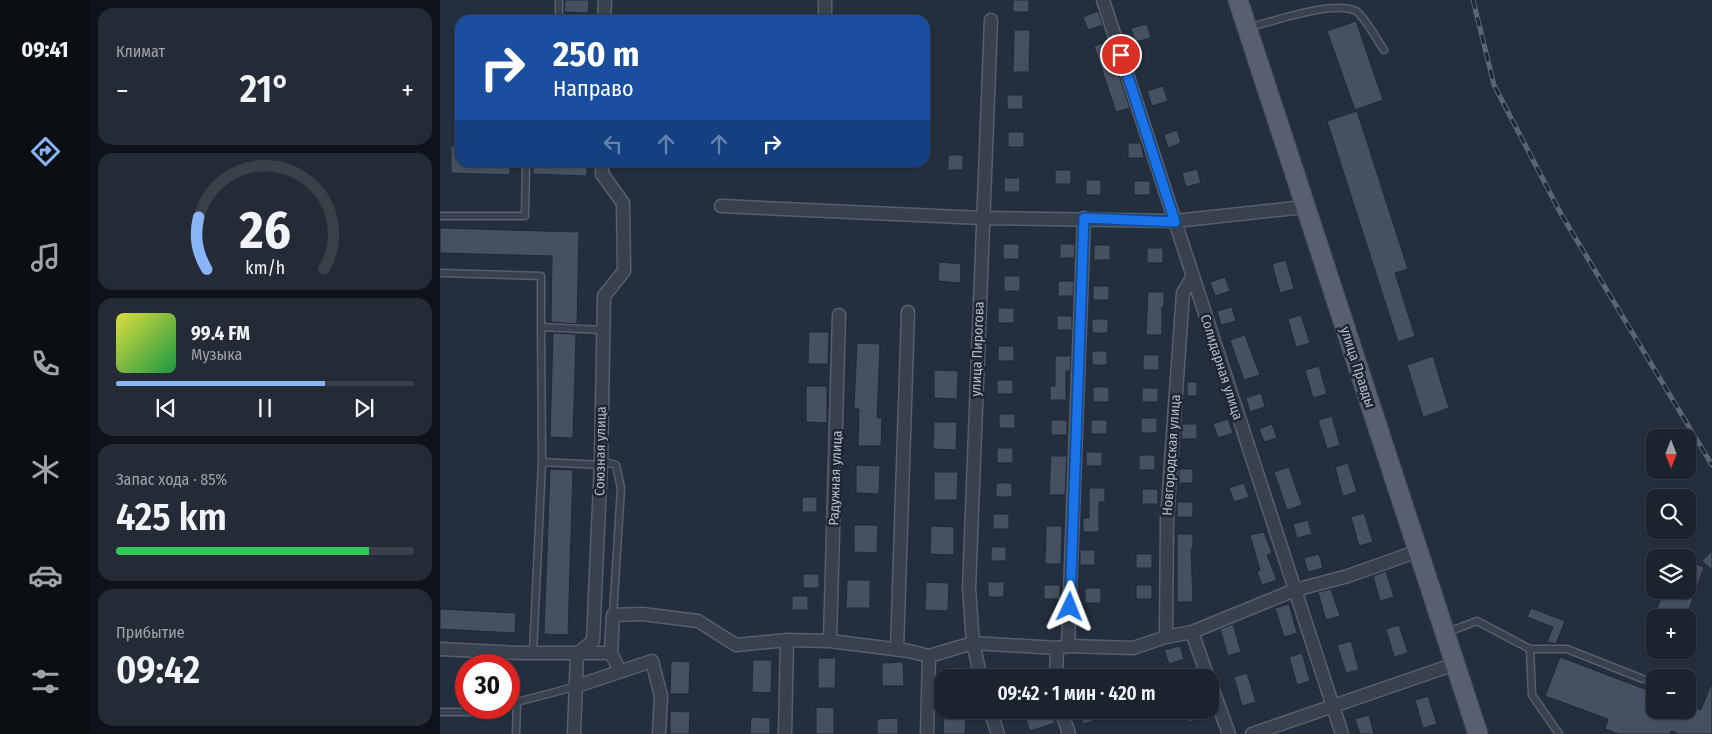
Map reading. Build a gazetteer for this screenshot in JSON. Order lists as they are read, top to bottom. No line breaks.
{"streets":{"main road":["улица Правды"],"street":["улица Пирогова","Солидарная улица","Союзная улица","Новгородская улица","Радужная улица"]},"crossings":[["Солидарная улица","Новгородская улица"]],"north":"bottom","page":{"tabs":"09:41","tile":["Климат",["Запас хода · 85%","425 km"],["Прибытие","09:42"]],"turn":["250 m","Направо"],"heat":["−","21°","+"],"song":["99.4 FM","Музыка"],"map_buttons":["+","−"],"limit":"30","trip":"09:42 · 1 мин · 420 m","gauge":["26","km/h"]}}
